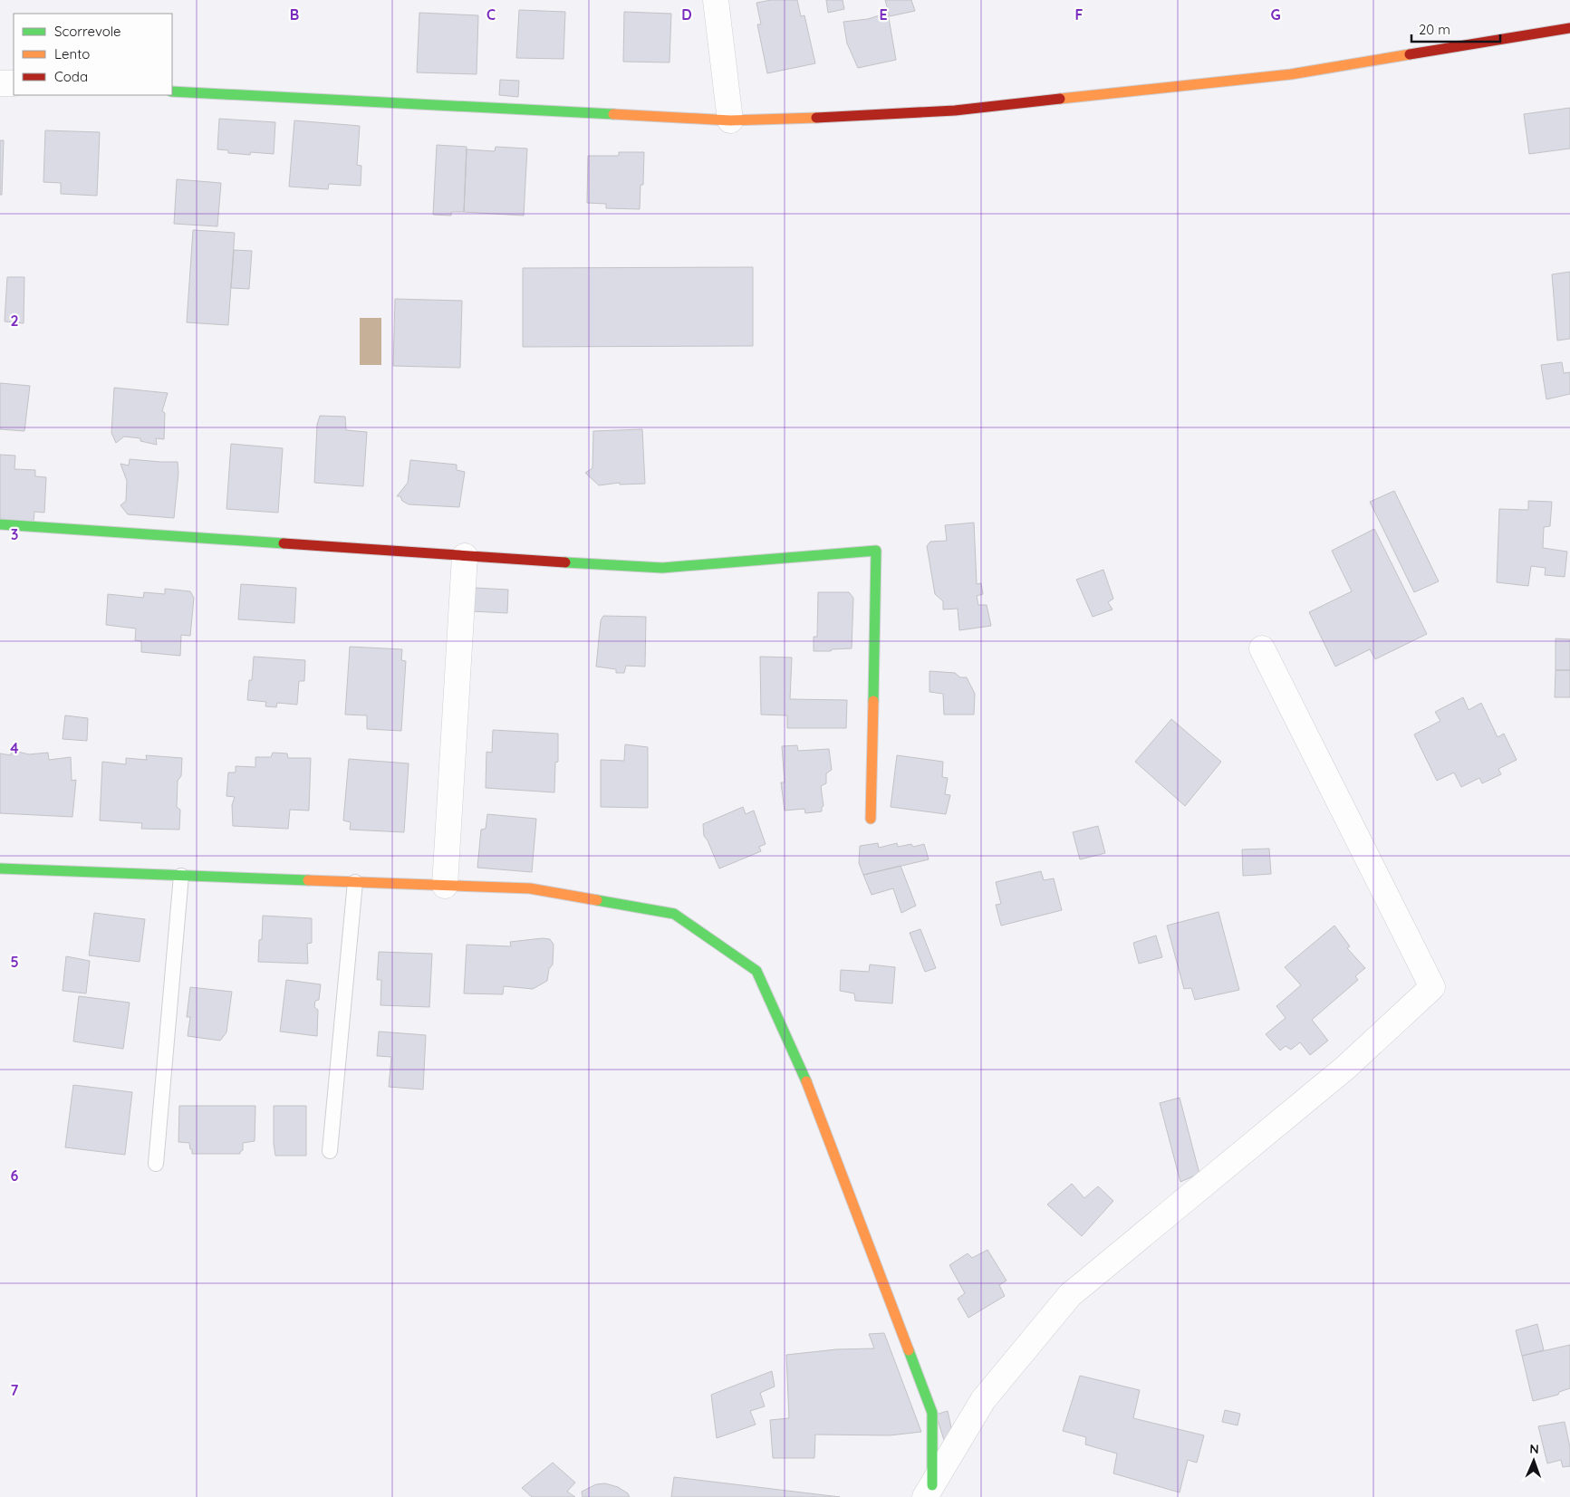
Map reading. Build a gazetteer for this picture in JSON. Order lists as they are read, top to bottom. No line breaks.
{"legend":["Scorrevole","Lento","Coda"],"scale_bar":"20 m","north":"top","grid":{"columns":["B","C","D","E","F","G"],"rows":["2","3","4","5","6","7"]}}
